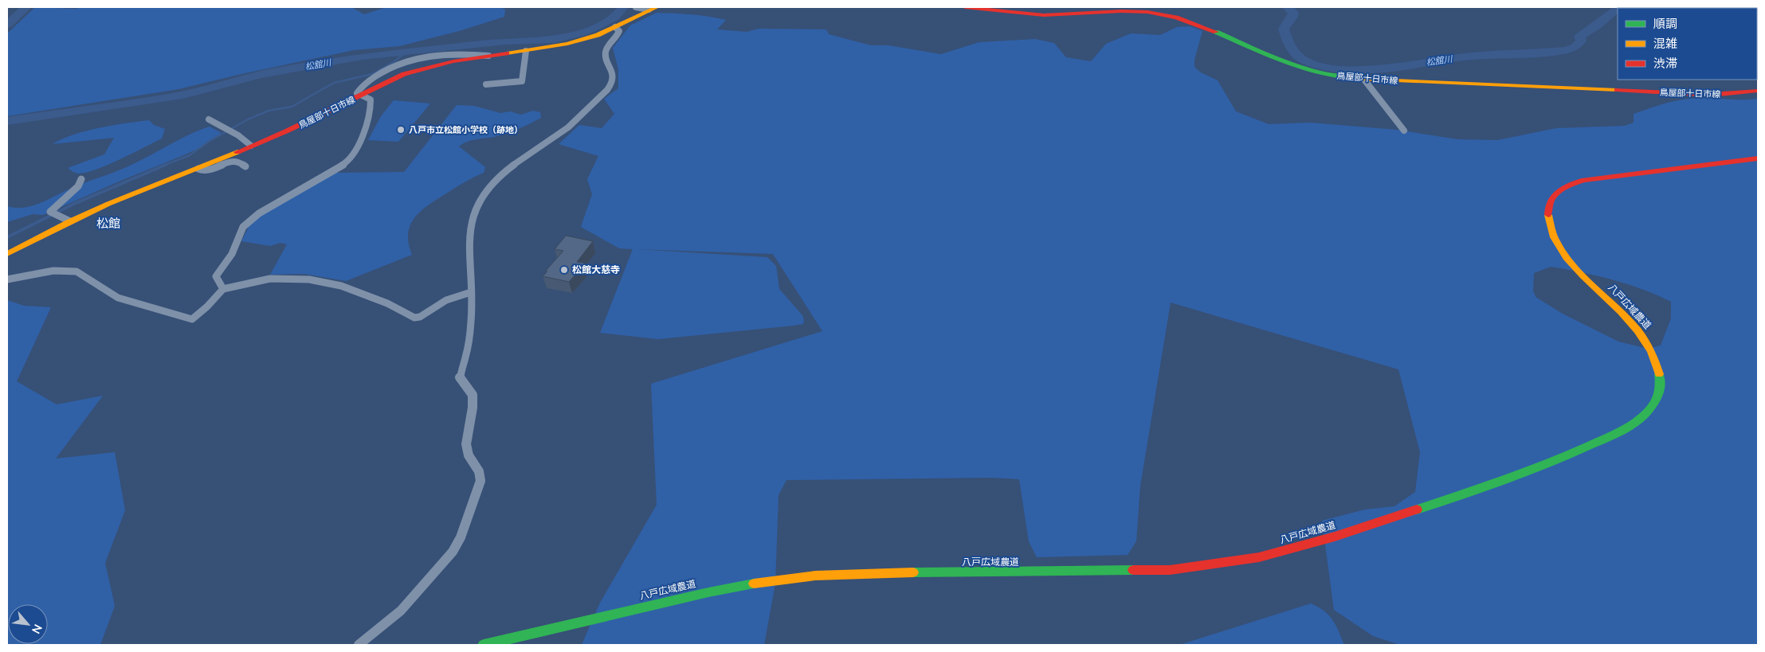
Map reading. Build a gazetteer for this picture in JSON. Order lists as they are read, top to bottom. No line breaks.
{"streets":{"main road":["鳥屋部十日市線","八戸広域農道"]},"districts":["松館"],"water":["松舘川"],"places":["八戸市立松館小学校（跡地）","松館大慈寺"],"legend":["順調","混雑","渋滞"],"north":"bottom right"}
